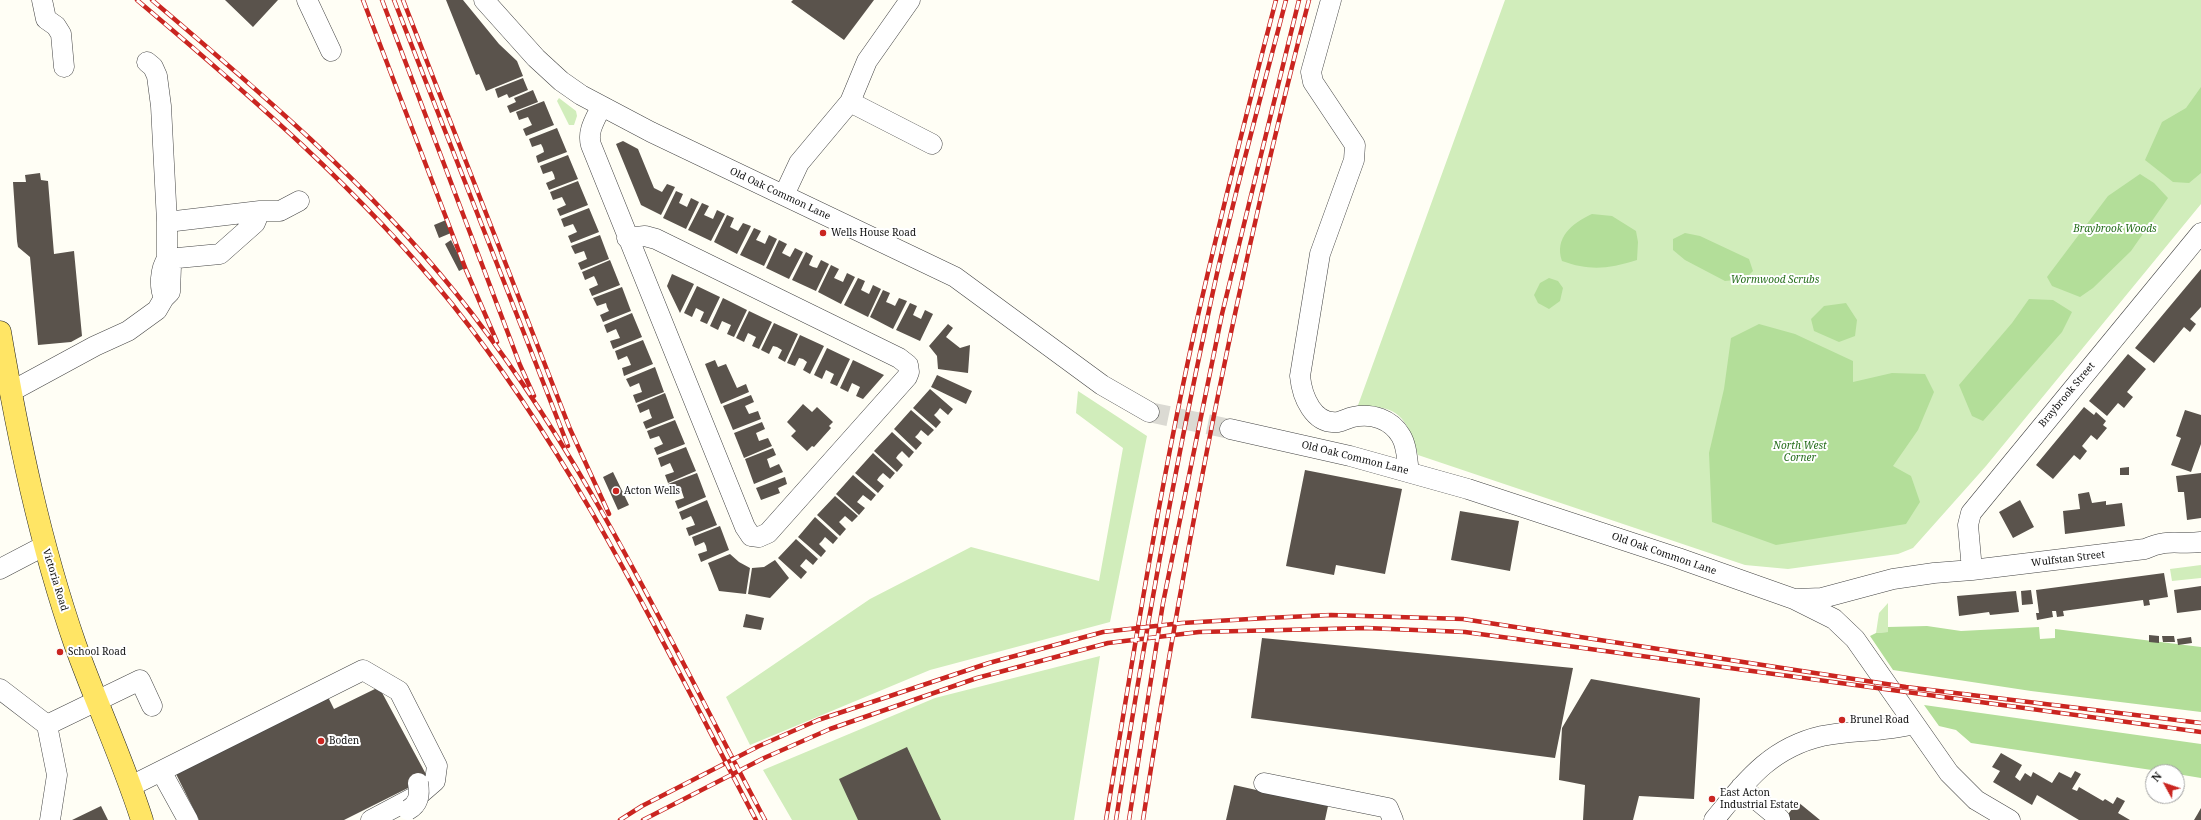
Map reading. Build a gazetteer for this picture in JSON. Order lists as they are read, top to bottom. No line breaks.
{"streets":{"main road":["Victoria Road"],"street":["Old Oak Common Lane","Braybrook Street","Wulfstan Street"]},"crossings":[["Old Oak Common Lane","Wulfstan Street"],["Braybrook Street","Wulfstan Street"]],"parks":["Braybrook Woods","Wormwood Scrubs","North West Corner"],"places":["Wells House Road","Acton Wells","School Road","Brunel Road","Boden","East Acton Industrial Estate"],"north":"top left"}
